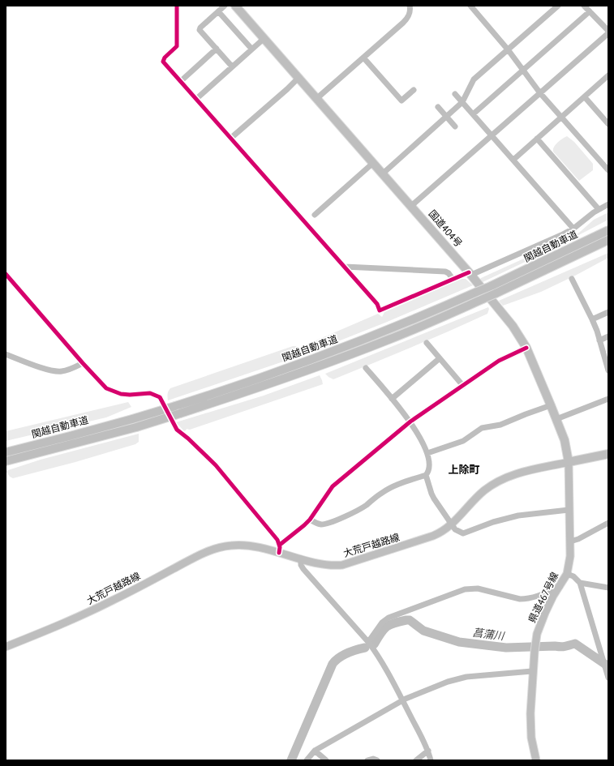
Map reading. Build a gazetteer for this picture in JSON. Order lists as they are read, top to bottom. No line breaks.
{"streets":{"highway":["国道404号","関越自動車道"],"main road":["大荒戸越路線","県道467号線"]},"crossings":[["国道404号","大荒戸越路線"],["国道404号","県道467号線"],["大荒戸越路線","県道467号線"]],"districts":["上除町"],"water":["菖蒲川"]}
